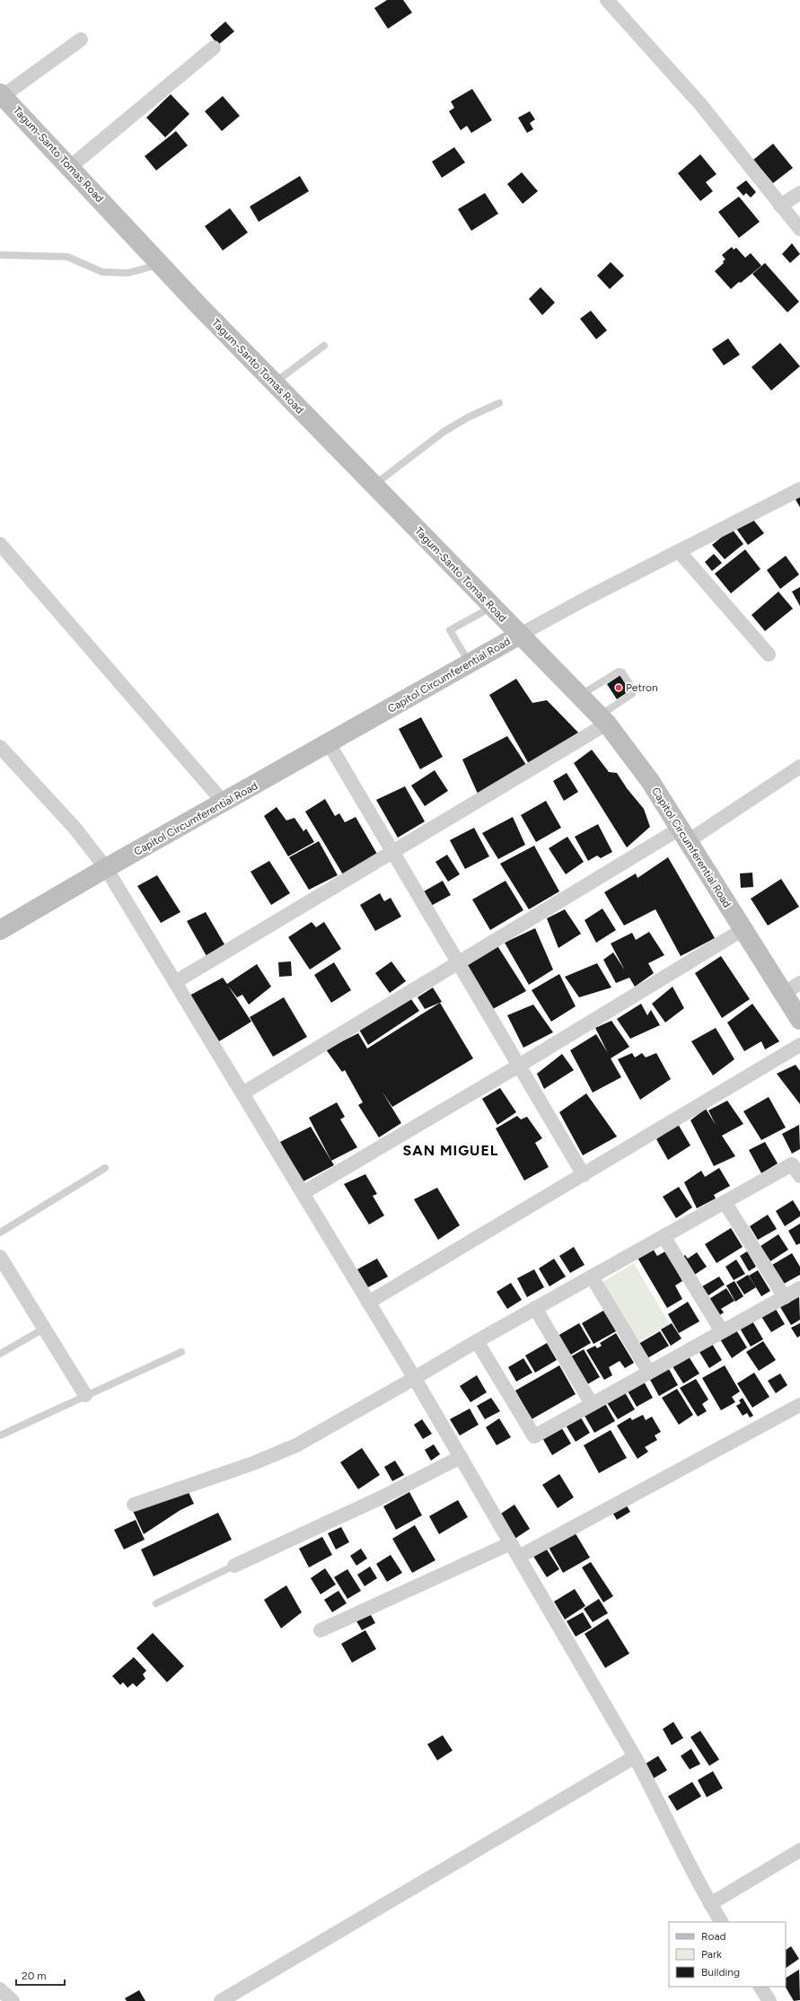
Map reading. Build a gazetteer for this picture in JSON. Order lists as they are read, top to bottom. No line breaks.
{"streets":{"main road":["Tagum-Santo Tomas Road","Capitol Circumferential Road"]},"crossings":[["Tagum-Santo Tomas Road","Capitol Circumferential Road"]],"districts":["SAN MIGUEL"],"places":["Petron"],"legend":["Road","Park","Building"],"scale_bar":"20 m"}
